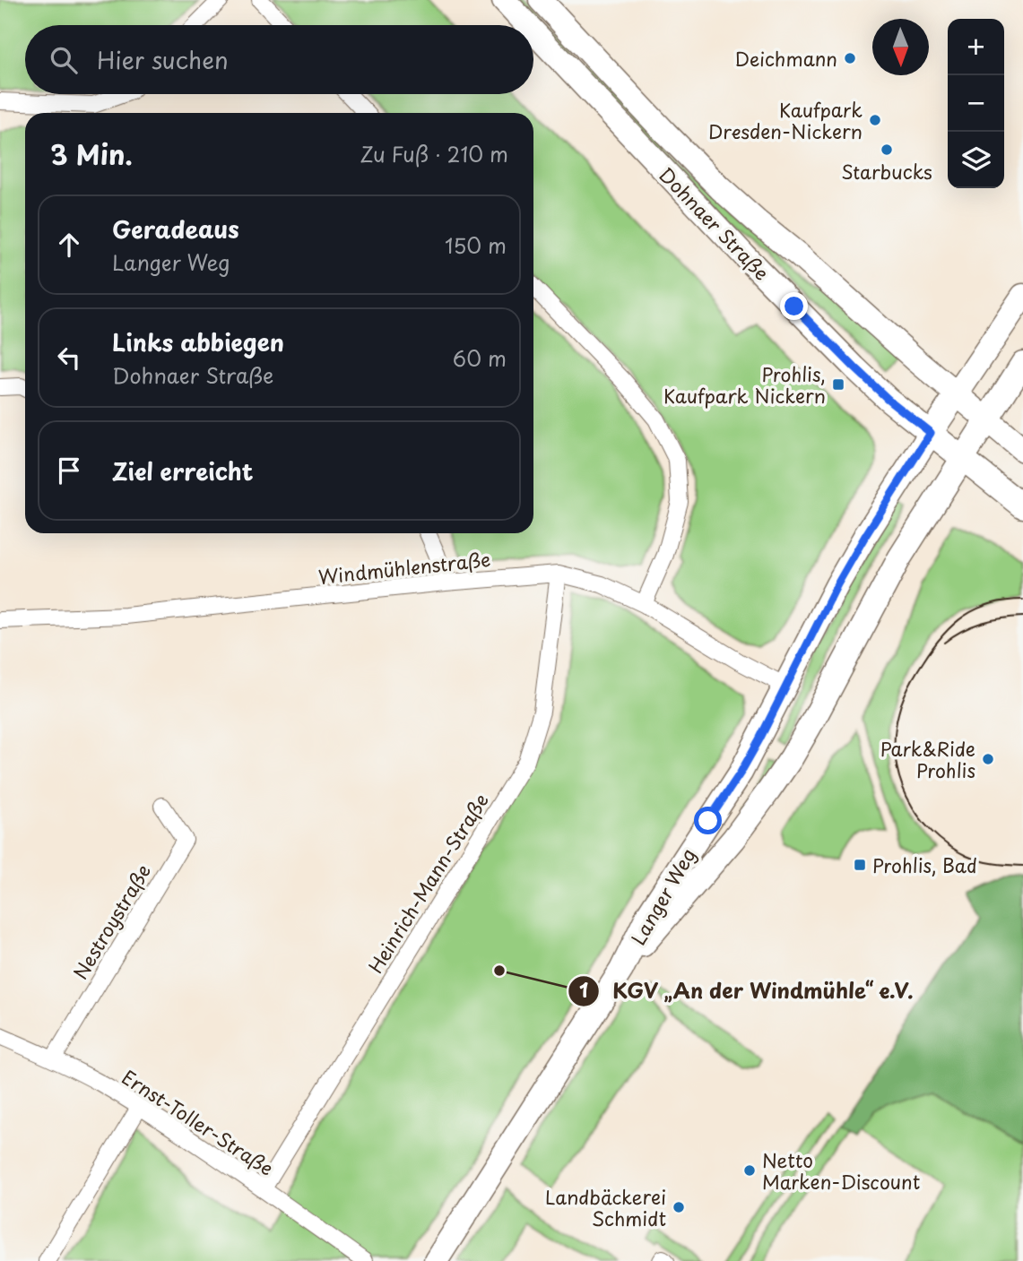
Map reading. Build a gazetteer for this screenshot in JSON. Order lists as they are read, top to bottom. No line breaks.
{"streets":{"main road":["Dohnaer Straße","Langer Weg"],"street":["Windmühlenstraße","Heinrich-Mann-Straße","Nestroystraße","Ernst-Toller-Straße"]},"crossings":[["Dohnaer Straße","Langer Weg"],["Windmühlenstraße","Heinrich-Mann-Straße"],["Windmühlenstraße","Langer Weg"],["Heinrich-Mann-Straße","Ernst-Toller-Straße"],["Nestroystraße","Ernst-Toller-Straße"]],"places":{"other":["Deichmann","Kaufpark Dresden-Nickern","Starbucks","Park&Ride Prohlis","KGV „An der Windmühle“ e.V.","Netto Marken-Discount","Landbäckerei Schmidt"],"transit":["Prohlis, Kaufpark Nickern","Prohlis, Bad"]},"north":"bottom","page":{"map_buttons":["+","−"],"search":"Hier suchen","heading":["3 Min.","Zu Fuß · 210 m"],"list":[["Geradeaus","Langer Weg","150 m"],["Links abbiegen","Dohnaer Straße","60 m"],"Ziel erreicht"]}}
